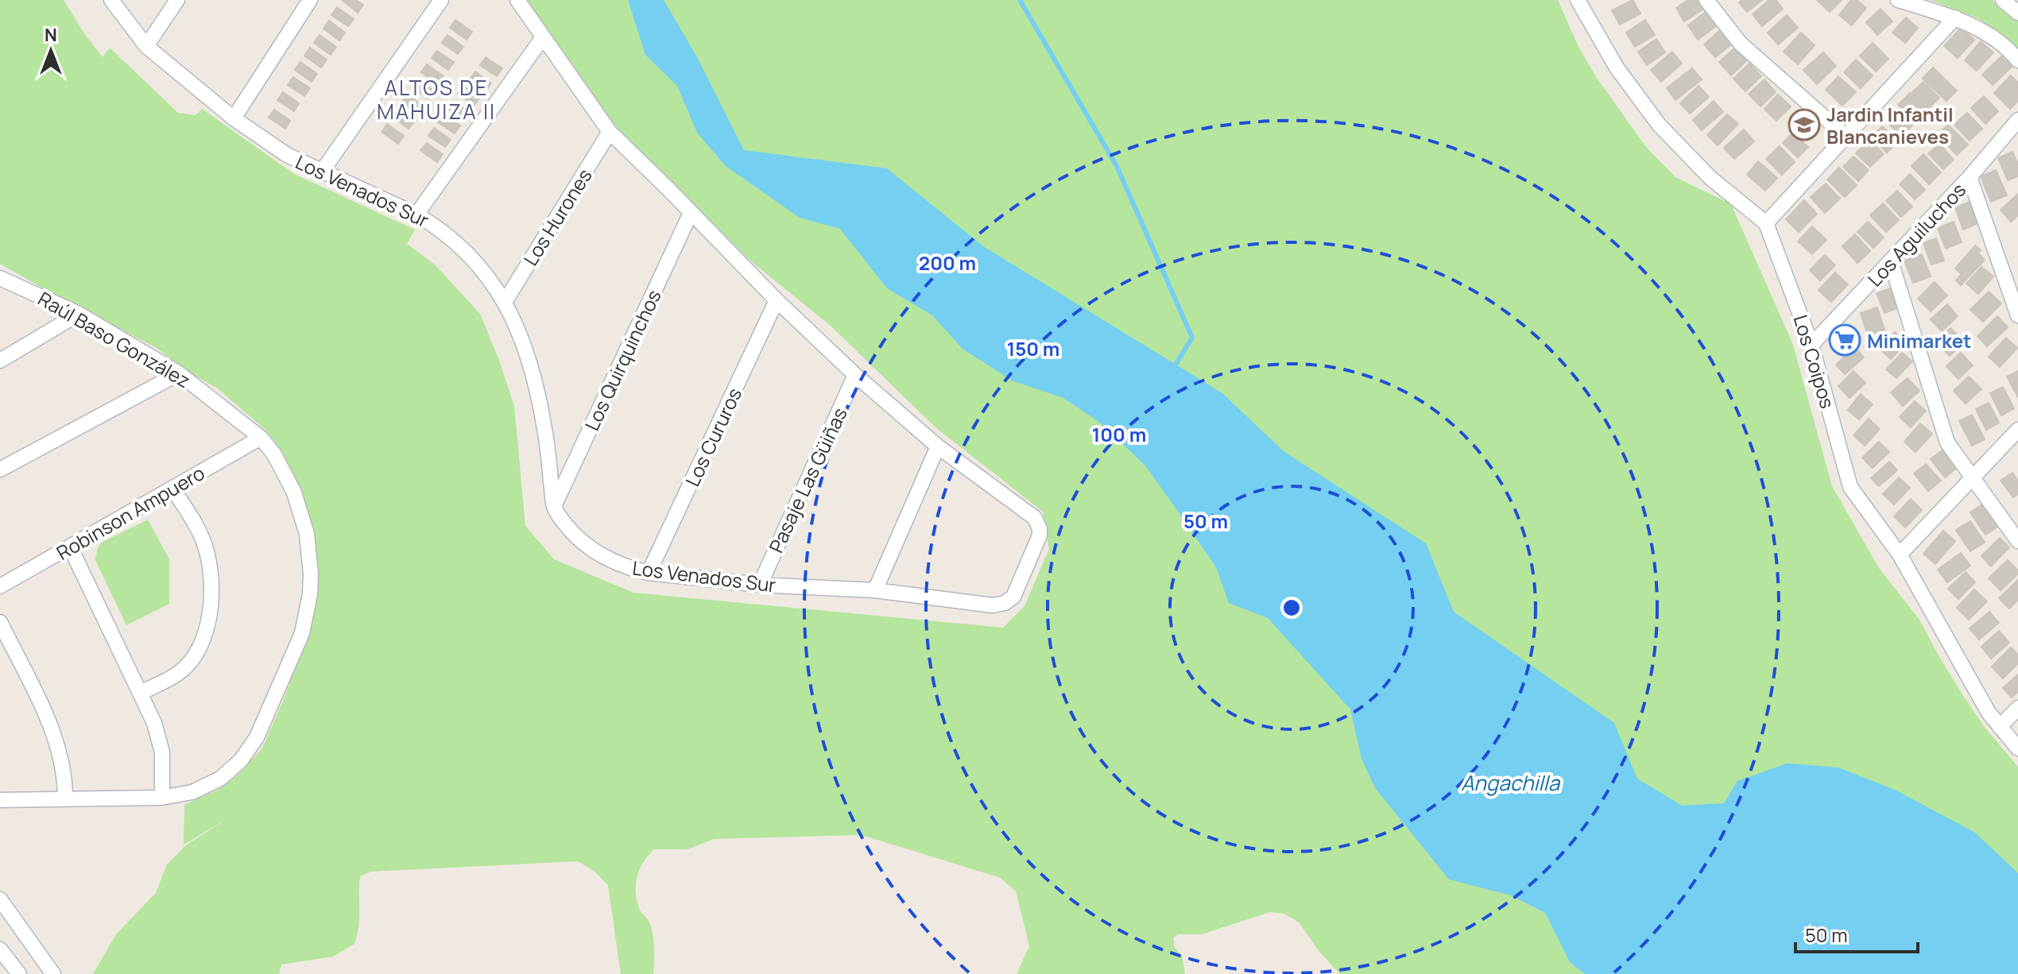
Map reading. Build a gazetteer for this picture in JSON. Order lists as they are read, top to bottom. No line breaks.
{"streets":{"street":["Los Venados Sur","Los Hurones","Los Aguiluchos","Raúl Baso González","Los Quirquinchos","Los Coipos","Los Cururos","Pasaje Las Güiñas","Robinson Ampuero"]},"crossings":[["Los Venados Sur","Los Hurones"],["Los Venados Sur","Los Quirquinchos"],["Los Venados Sur","Los Cururos"],["Los Venados Sur","Pasaje Las Güiñas"],["Los Aguiluchos","Los Coipos"],["Raúl Baso González","Robinson Ampuero"]],"districts":["ALTOS DE MAHUIZA II"],"water":["Angachilla"],"places":{"school or university":["Jardin Infantil Blancanieves"],"supermarket":["Minimarket"]},"scale_bar":"50 m","north":"top","rings":["200 m","150 m","100 m","50 m"]}
